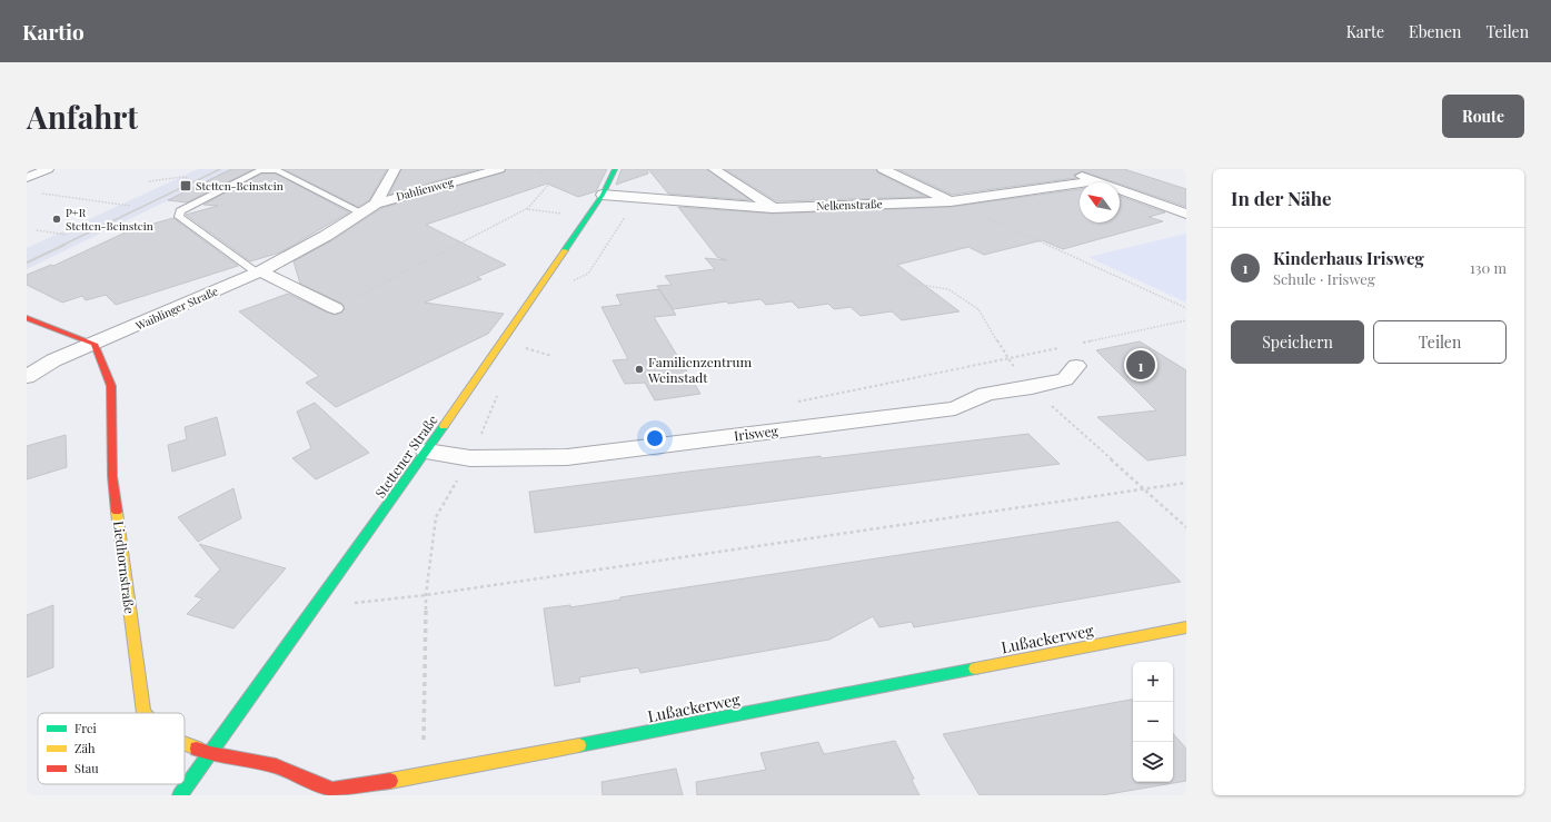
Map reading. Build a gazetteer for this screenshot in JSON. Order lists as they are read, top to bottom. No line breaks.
{"streets":{"street":["Dahlienweg","Nelkenstraße","Waiblinger Straße","Irisweg","Stettener Straße","Liedhornstraße","Lußackerweg"]},"crossings":[["Dahlienweg","Waiblinger Straße"],["Nelkenstraße","Stettener Straße"],["Waiblinger Straße","Liedhornstraße"],["Irisweg","Stettener Straße"],["Stettener Straße","Liedhornstraße"],["Stettener Straße","Lußackerweg"],["Liedhornstraße","Lußackerweg"]],"places":{"transit":["Stetten-Beinstein"],"other":["P+R Stetten-Beinstein","Familienzentrum Weinstadt"]},"legend":["Frei","Zäh","Stau"],"north":"top left","page":{"header":"Kartio","nav":["Karte","Ebenen","Teilen"],"buttons":["Route",["Speichern","Teilen"]],"title":"Anfahrt","heading":"In der Nähe","list":[{"mark":"1","name":"Kinderhaus Irisweg","note":"Schule · Irisweg","value":"130 m"}],"pins":"1","map_buttons":["+","−"]}}
